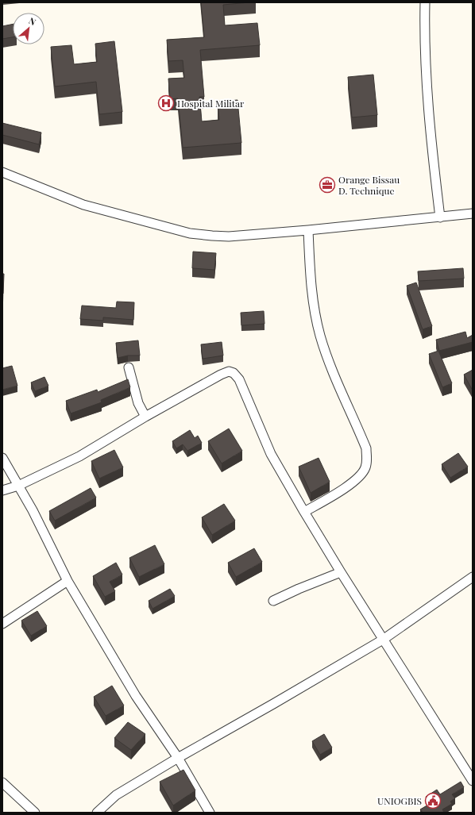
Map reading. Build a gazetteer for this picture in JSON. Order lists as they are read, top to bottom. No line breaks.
{"places":{"hospital":["Hospital Militar"],"office":["Orange Bissau D. Technique"],"public building":["UNIOGBIS"]},"north":"top right"}
